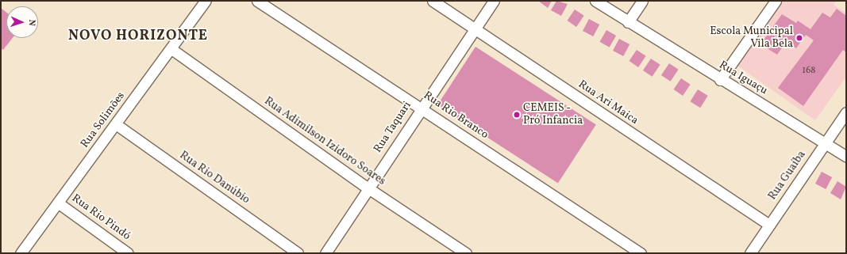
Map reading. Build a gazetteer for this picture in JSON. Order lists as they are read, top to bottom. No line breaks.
{"streets":{"street":["Rua Iguaçu","Rua Ari Maica","Rua Rio Branco","Rua Solimões","Rua Taquari","Rua Adimilson Izidoro Soares","Rua Guaíba","Rua Rio Danúbio","Rua Rio Pindó"]},"crossings":[["Rua Iguaçu","Rua Guaíba"],["Rua Ari Maica","Rua Taquari"],["Rua Ari Maica","Rua Guaíba"],["Rua Rio Branco","Rua Taquari"],["Rua Solimões","Rua Adimilson Izidoro Soares"],["Rua Solimões","Rua Rio Danúbio"],["Rua Solimões","Rua Rio Pindó"],["Rua Taquari","Rua Adimilson Izidoro Soares"]],"districts":["NOVO HORIZONTE"],"places":["Escola Municipal Vila Bela","CEMEIS - Pró Infancia"],"house_numbers":["168"],"north":"right"}
